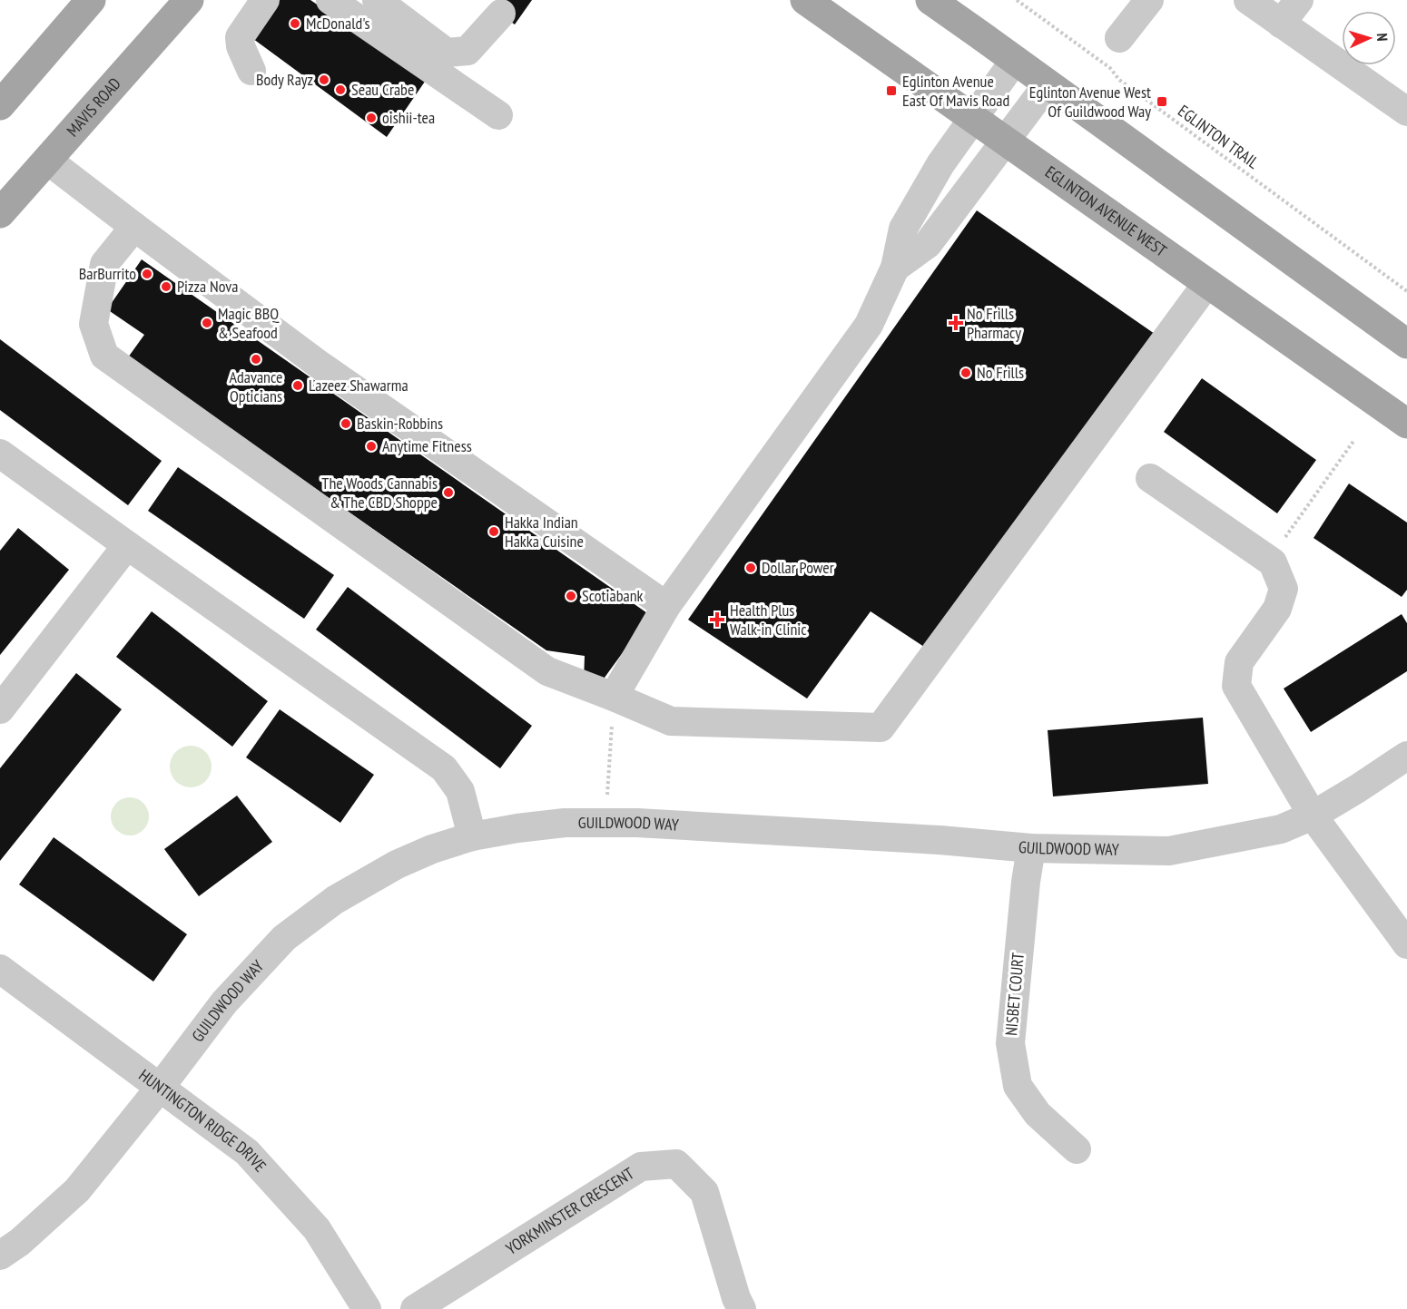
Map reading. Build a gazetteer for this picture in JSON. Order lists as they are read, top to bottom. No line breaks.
{"streets":{"main road":["MAVIS ROAD","EGLINTON AVENUE WEST"],"street":["GUILDWOOD WAY","NISBET COURT","HUNTINGTON RIDGE DRIVE","YORKMINSTER CRESCENT"],"path":["EGLINTON TRAIL"]},"crossings":[["GUILDWOOD WAY","NISBET COURT"],["GUILDWOOD WAY","HUNTINGTON RIDGE DRIVE"]],"places":{"other":["McDonald's","Body Rayz","Seau Crabe","oishii-tea","BarBurrito","Pizza Nova","Magic BBQ & Seafood","Adavance Opticians","No Frills","Lazeez Shawarma","Baskin-Robbins","Anytime Fitness","The Woods Cannabis & The CBD Shoppe","Hakka Indian Hakka Cuisine","Dollar Power","Scotiabank"],"transit":["Eglinton Avenue East Of Mavis Road","Eglinton Avenue West Of Guildwood Way"],"health":["No Frills Pharmacy","Health Plus Walk-in Clinic"]},"north":"right"}
